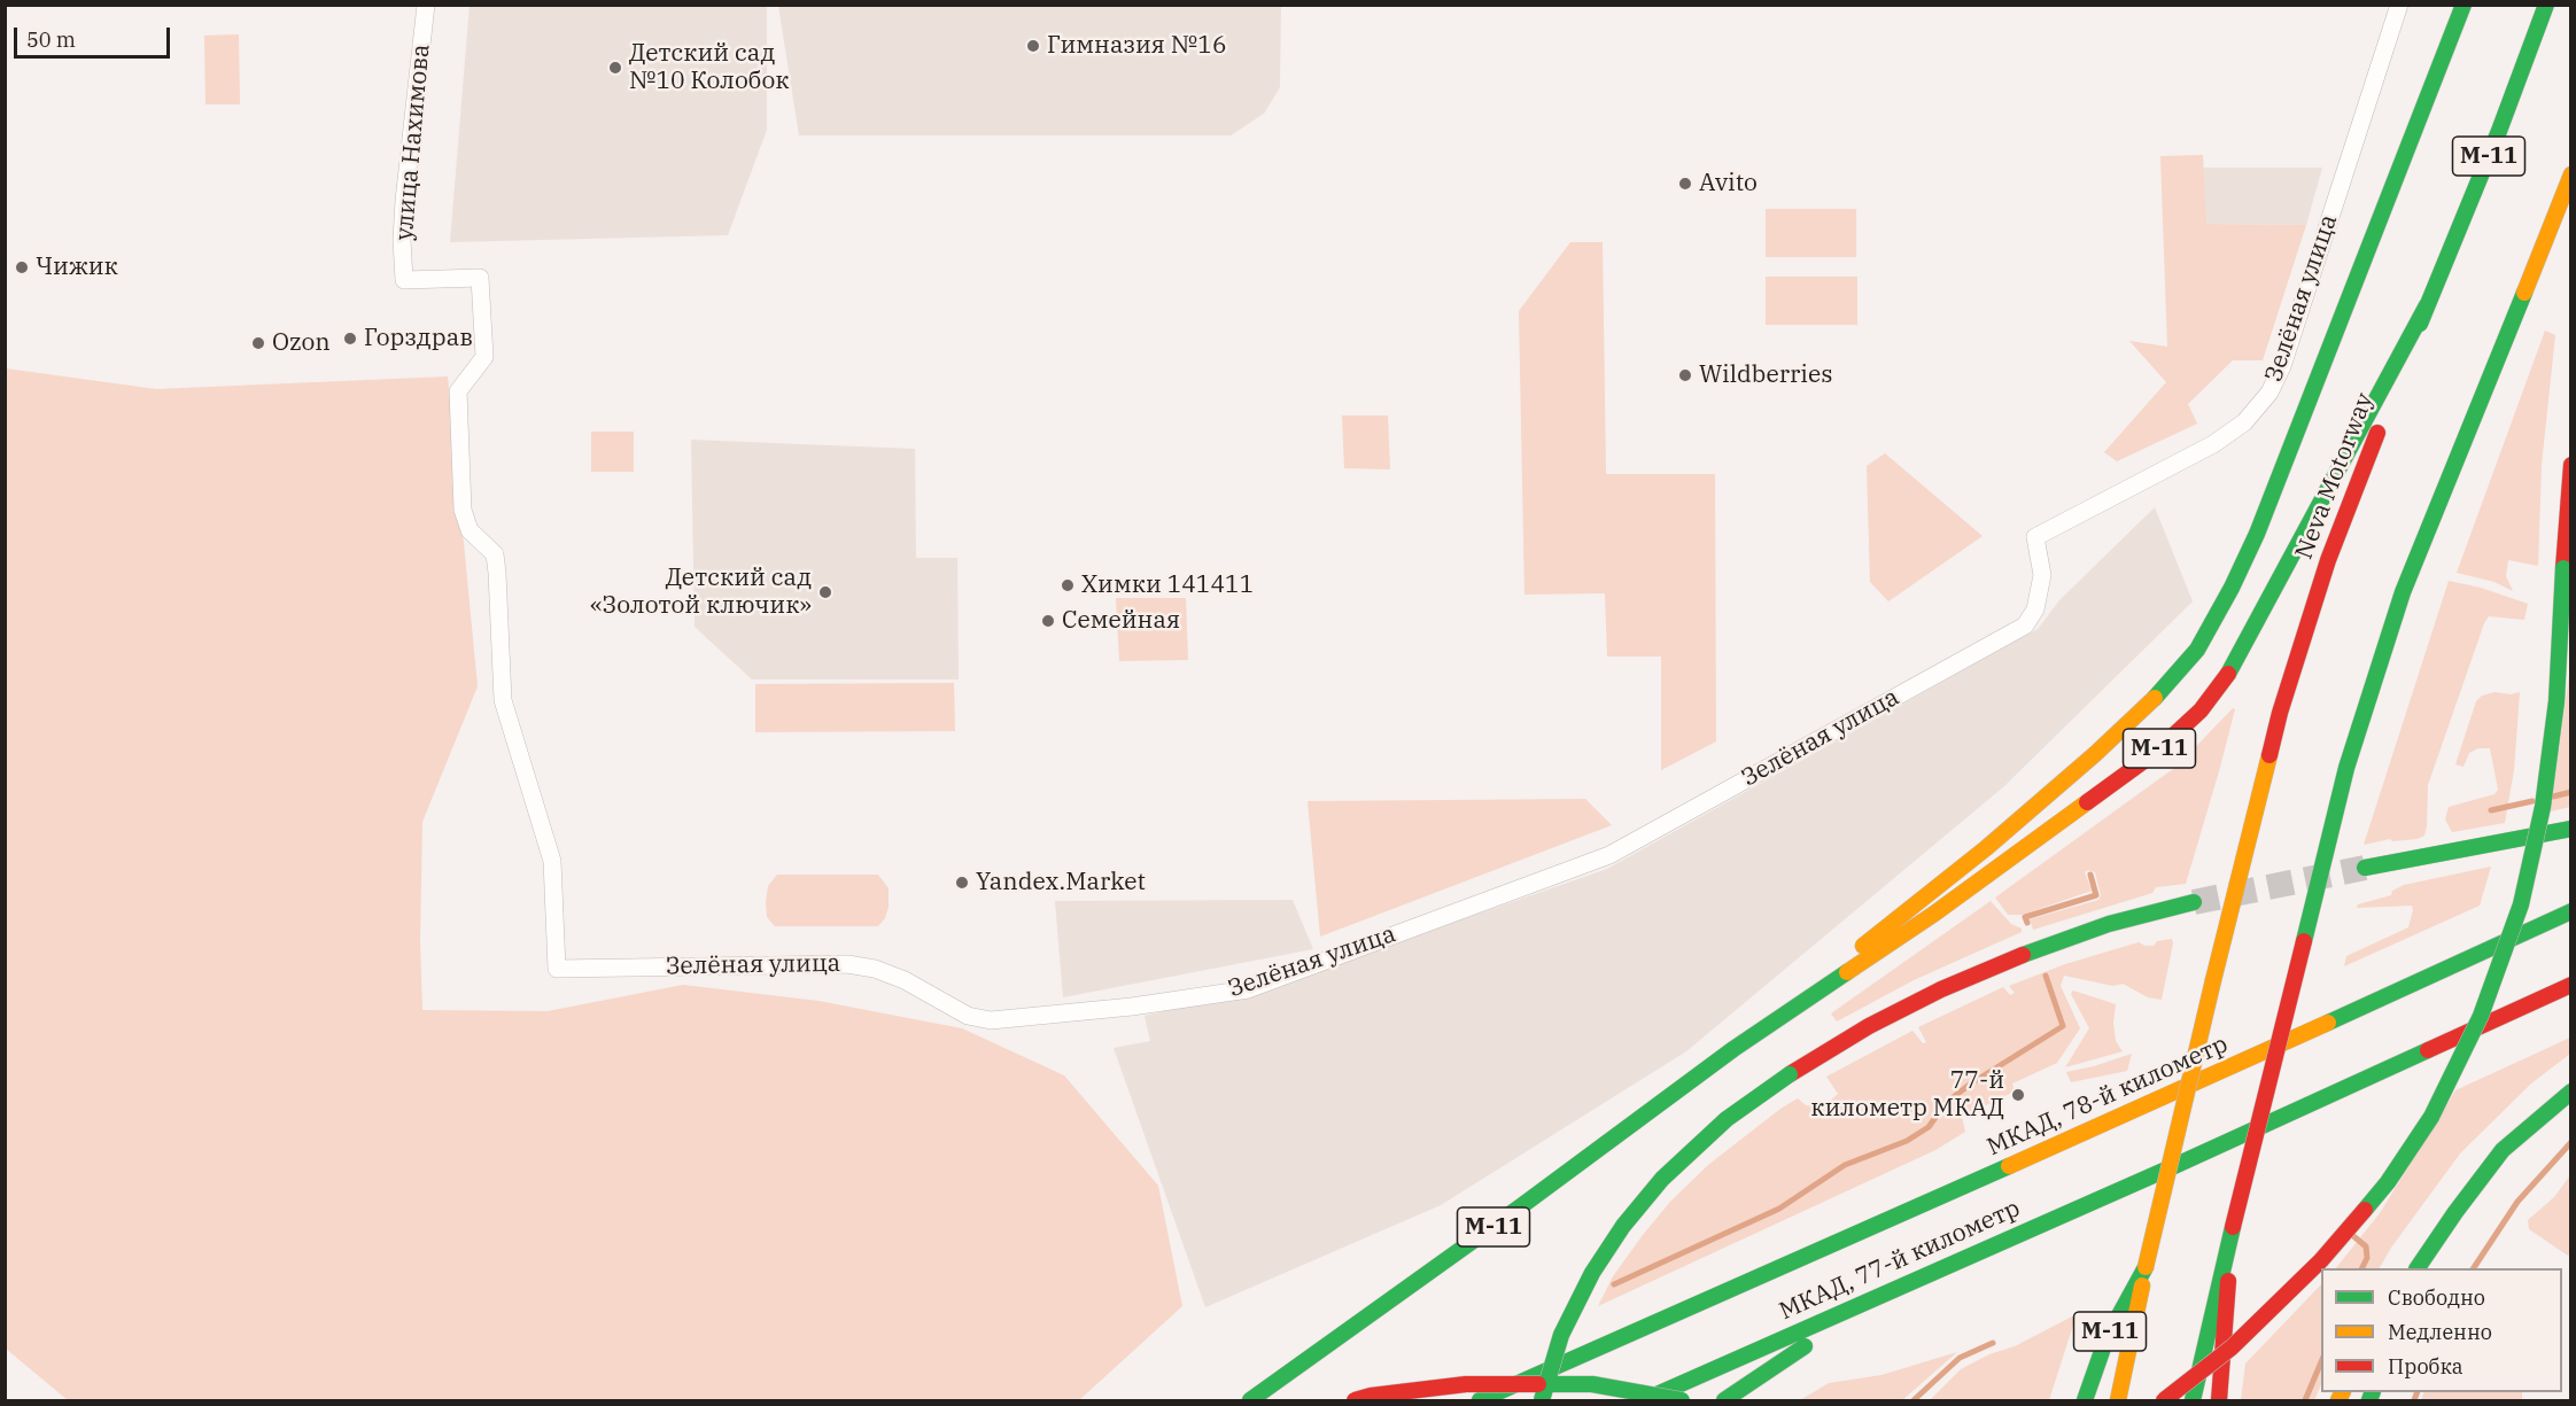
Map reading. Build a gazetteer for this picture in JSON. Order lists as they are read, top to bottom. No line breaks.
{"streets":{"main road":["М-11","Neva Motorway","МКАД, 78-й километр","МКАД, 77-й километр"],"street":["улица Нахимова","Зелёная улица"]},"crossings":[["улица Нахимова","Зелёная улица"],["М-11","Neva Motorway"]],"places":["Гимназия №16","Детский сад №10 Колобок","Avito","Чижик","Горздрав","Ozon","Wildberries","Химки 141411","Детский сад «Золотой ключик»","Семейная","Yandex.Market","77-й километр МКАД"],"legend":["Свободно","Медленно","Пробка"],"scale_bar":"50 m"}
